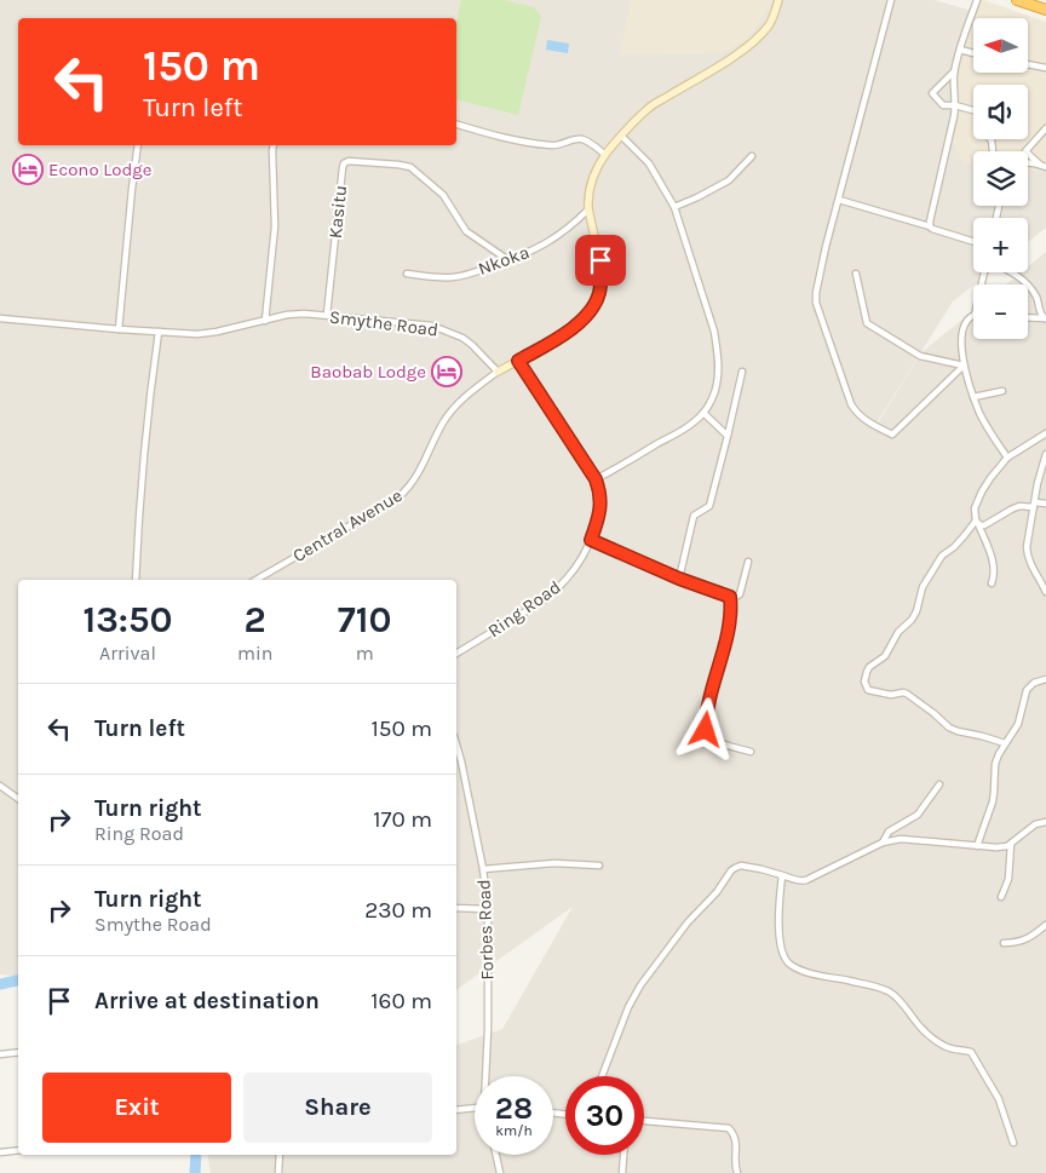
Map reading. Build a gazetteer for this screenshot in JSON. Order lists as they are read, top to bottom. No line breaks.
{"streets":{"street":["Kasitu","Nkoka","Smythe Road","Central Avenue","Ring Road","Forbes Road"]},"crossings":[["Kasitu","Nkoka"],["Kasitu","Smythe Road"],["Smythe Road","Central Avenue"]],"places":{"hotel":["Econo Lodge","Baobab Lodge"]},"north":"left","page":{"map_buttons":["+","−"],"turn":["150 m","Turn left"],"eta":["13:50","Arrival","2","min","710","m"],"list":[{"name":"Turn left","value":"150 m"},{"name":"Turn right","note":"Ring Road","value":"170 m"},{"name":"Turn right","note":"Smythe Road","value":"230 m"},{"name":"Arrive at destination","value":"160 m"}],"buttons":["Exit","Share"],"speed":"28 km/h","limit":"30"}}
